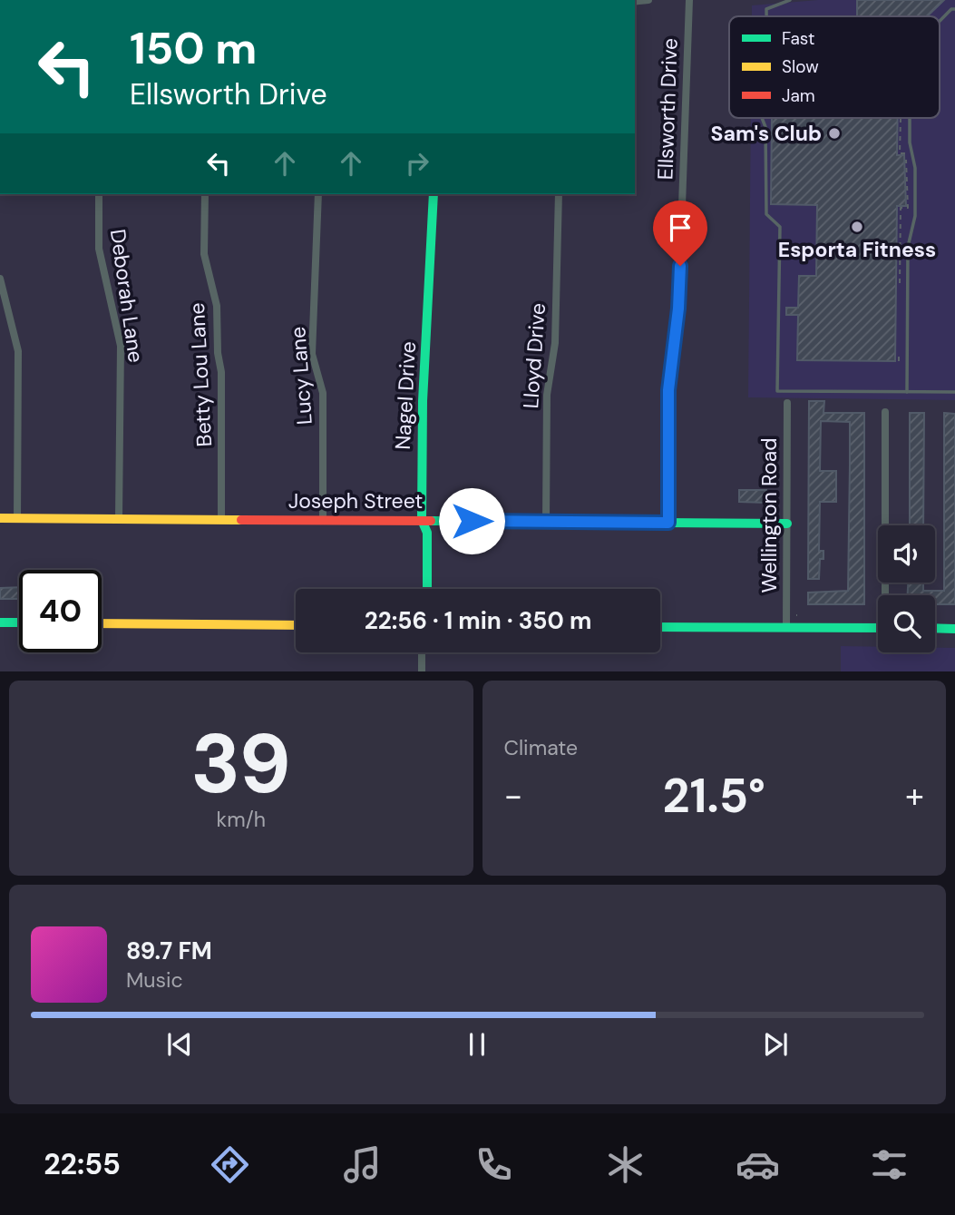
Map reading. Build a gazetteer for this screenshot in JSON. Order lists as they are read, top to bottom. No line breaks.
{"streets":{"street":["Ellsworth Drive","Deborah Lane","Lloyd Drive","Betty Lou Lane","Lucy Lane","Nagel Drive","Joseph Street","Wellington Road"]},"crossings":[["Ellsworth Drive","Joseph Street"],["Deborah Lane","Joseph Street"],["Lloyd Drive","Joseph Street"],["Betty Lou Lane","Joseph Street"],["Lucy Lane","Joseph Street"],["Nagel Drive","Joseph Street"],["Joseph Street","Wellington Road"]],"places":["Sam's Club","Esporta Fitness"],"legend":["Fast","Slow","Jam"],"page":{"turn":["150 m","Ellsworth Drive"],"limit":"40","trip":"22:56 · 1 min · 350 m","tile":[["39","km/h"],"Climate"],"heat":["−","21.5°","+"],"song":["89.7 FM","Music"],"tabs":"22:55"}}
